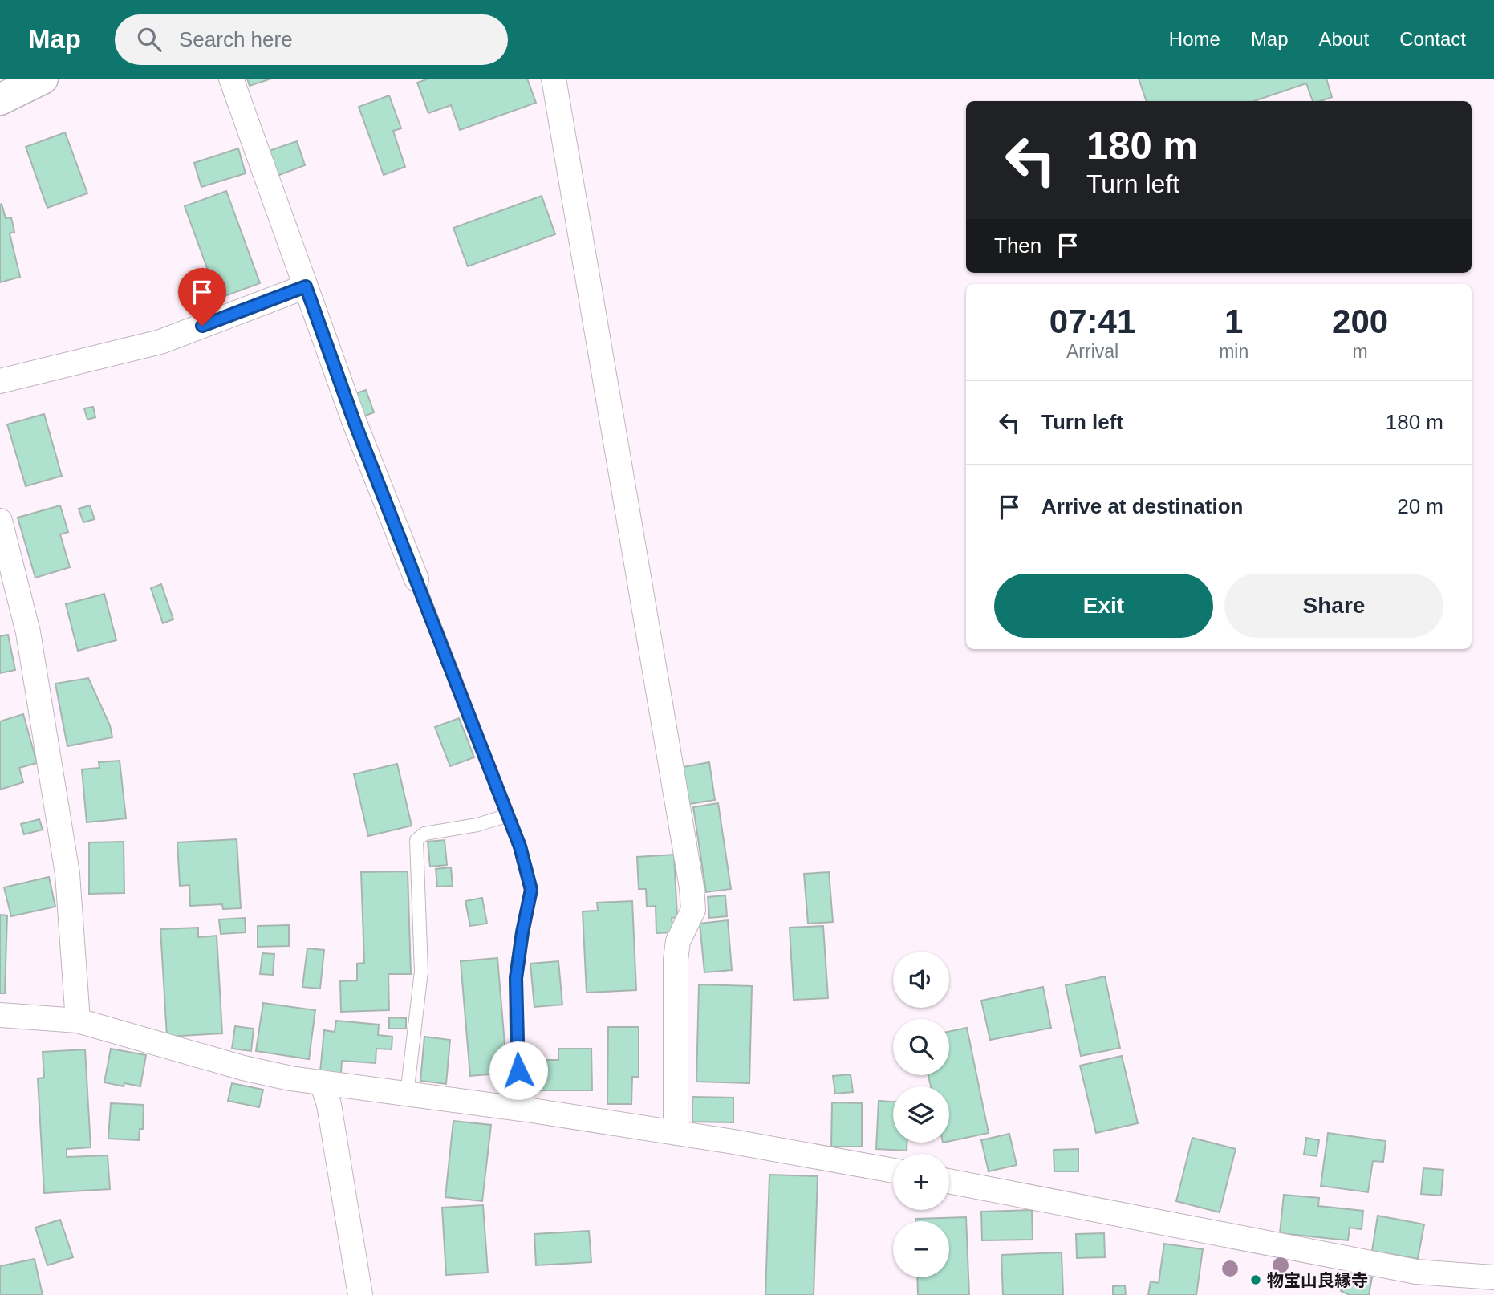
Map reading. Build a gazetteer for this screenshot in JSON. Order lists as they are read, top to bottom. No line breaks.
{"places":["物宝山良縁寺"],"page":{"header":"Map","search":"Search here","nav":["Home","Map","About","Contact"],"turn":["180 m","Turn left"],"then":"Then","eta":["07:41","Arrival","1","min","200","m"],"list":[{"name":"Turn left","value":"180 m"},{"name":"Arrive at destination","value":"20 m"}],"buttons":["Exit","Share"],"map_buttons":["+","−"]}}
